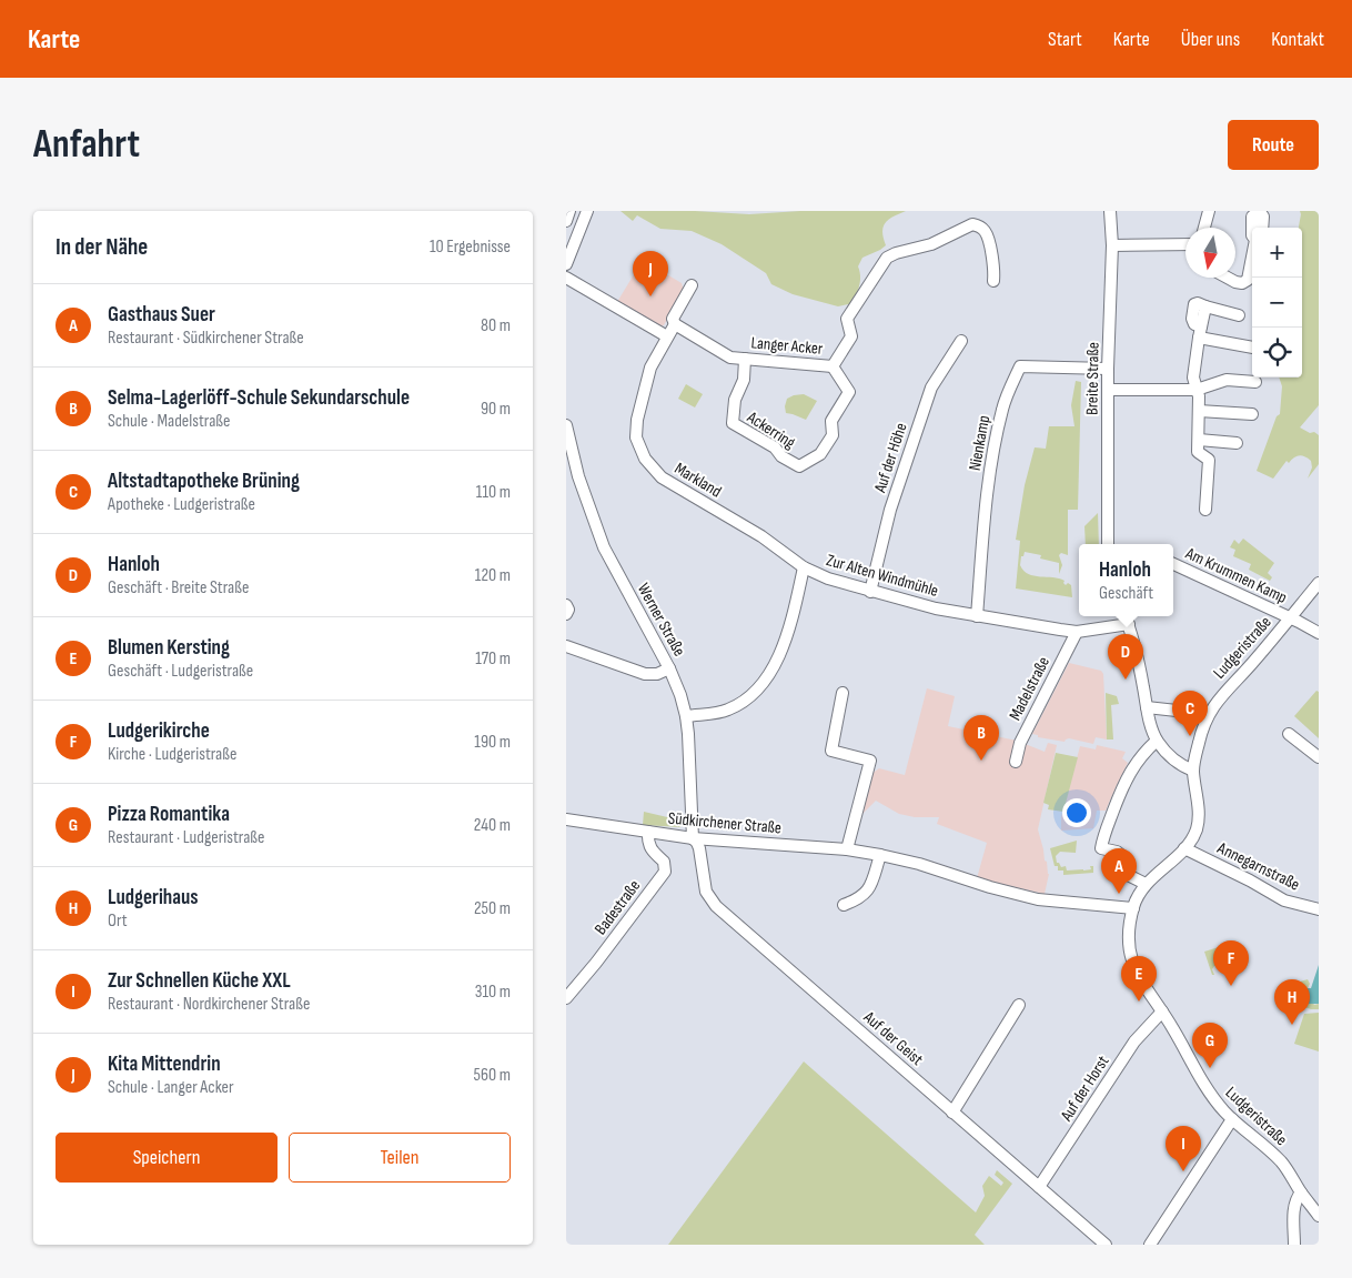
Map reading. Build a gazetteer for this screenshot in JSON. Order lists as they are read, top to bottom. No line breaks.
{"streets":{"street":["Langer Acker","Breite Straße","Ackerring","Nienkamp","Auf der Höhe","Markland","Zur Alten Windmühle","Am Krummen Kamp","Werner Straße","Ludgeristraße","Madelstraße","Südkirchener Straße","Annegarnstraße","Badestraße","Auf der Geist","Auf der Horst"]},"crossings":[["Langer Acker","Ackerring"],["Langer Acker","Markland"],["Breite Straße","Nienkamp"],["Nienkamp","Zur Alten Windmühle"],["Auf der Höhe","Zur Alten Windmühle"],["Markland","Zur Alten Windmühle"],["Zur Alten Windmühle","Werner Straße"],["Zur Alten Windmühle","Madelstraße"],["Am Krummen Kamp","Ludgeristraße"],["Werner Straße","Südkirchener Straße"],["Werner Straße","Auf der Geist"],["Ludgeristraße","Südkirchener Straße"],["Ludgeristraße","Annegarnstraße"],["Ludgeristraße","Auf der Horst"],["Südkirchener Straße","Badestraße"],["Südkirchener Straße","Auf der Geist"],["Auf der Geist","Auf der Horst"]],"north":"bottom","page":{"header":"Karte","nav":["Start","Karte","Über uns","Kontakt"],"buttons":["Route",["Speichern","Teilen"]],"title":"Anfahrt","heading":["In der Nähe","10 Ergebnisse"],"map_buttons":["+","−"],"pins":["J","D","C","B","A","F","E","H","G","I"],"list":[{"mark":"A","name":"Gasthaus Suer","note":"Restaurant · Südkirchener Straße","value":"80 m"},{"mark":"B","name":"Selma-Lagerlöff-Schule Sekundarschule","note":"Schule · Madelstraße","value":"90 m"},{"mark":"C","name":"Altstadtapotheke Brüning","note":"Apotheke · Ludgeristraße","value":"110 m"},{"mark":"D","name":"Hanloh","note":"Geschäft · Breite Straße","value":"120 m"},{"mark":"E","name":"Blumen Kersting","note":"Geschäft · Ludgeristraße","value":"170 m"},{"mark":"F","name":"Ludgerikirche","note":"Kirche · Ludgeristraße","value":"190 m"},{"mark":"G","name":"Pizza Romantika","note":"Restaurant · Ludgeristraße","value":"240 m"},{"mark":"H","name":"Ludgerihaus","note":"Ort","value":"250 m"},{"mark":"I","name":"Zur Schnellen Küche XXL","note":"Restaurant · Nordkirchener Straße","value":"310 m"},{"mark":"J","name":"Kita Mittendrin","note":"Schule · Langer Acker","value":"560 m"}],"popup":["Hanloh","Geschäft"]}}
